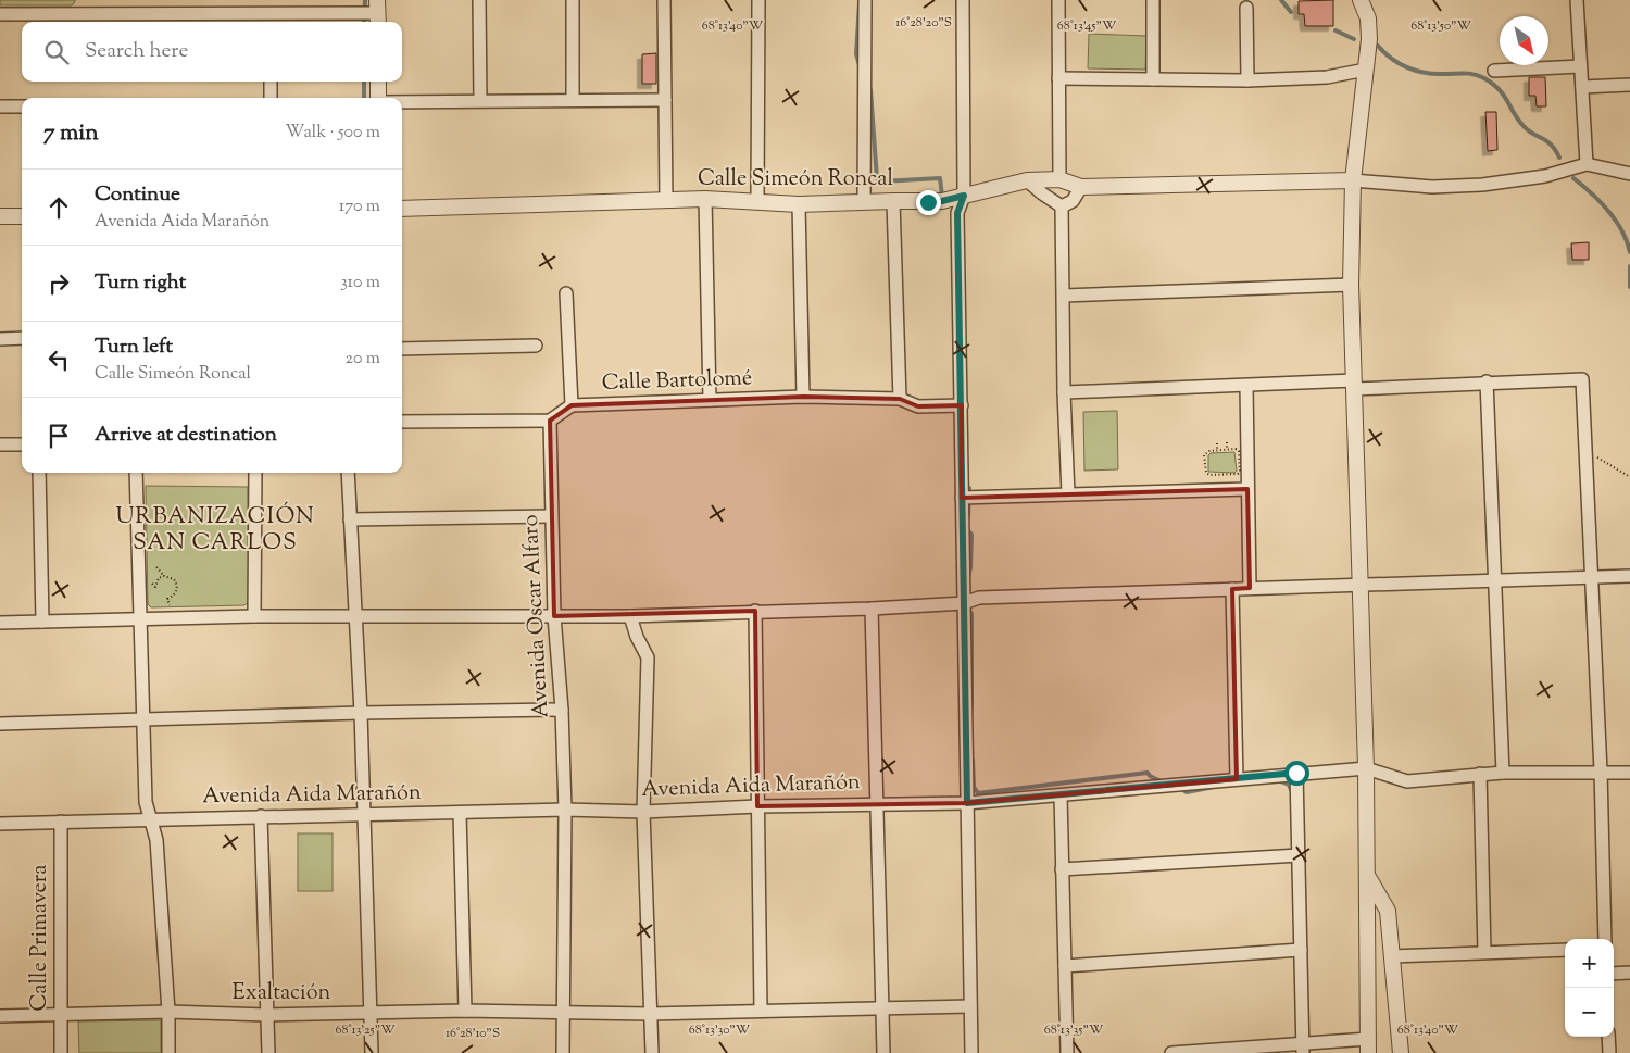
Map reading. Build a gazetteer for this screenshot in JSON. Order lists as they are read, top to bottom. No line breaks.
{"streets":{"street":["Calle Simeón Roncal","Calle Bartolomé","Avenida Oscar Alfaro","Avenida Aida Marañón","Calle Primavera","Exaltación"]},"crossings":[["Calle Bartolomé","Avenida Oscar Alfaro"],["Avenida Oscar Alfaro","Avenida Aida Marañón"],["Avenida Oscar Alfaro","Exaltación"],["Avenida Aida Marañón","Calle Primavera"],["Calle Primavera","Exaltación"]],"districts":["URBANIZACIÓN SAN CARLOS"],"north":"bottom right","page":{"search":"Search here","heading":["7 min","Walk · 500 m"],"list":[["Continue","Avenida Aida Marañón","170 m"],["Turn right","310 m"],["Turn left","Calle Simeón Roncal","20 m"],"Arrive at destination"],"map_buttons":["+","−"]},"coordinates":["16°28'20\"S","68°13'40\"W","68°13'45\"W","68°13'50\"W","68°13'25\"W","68°13'30\"W","68°13'35\"W","16°28'10\"S"]}
